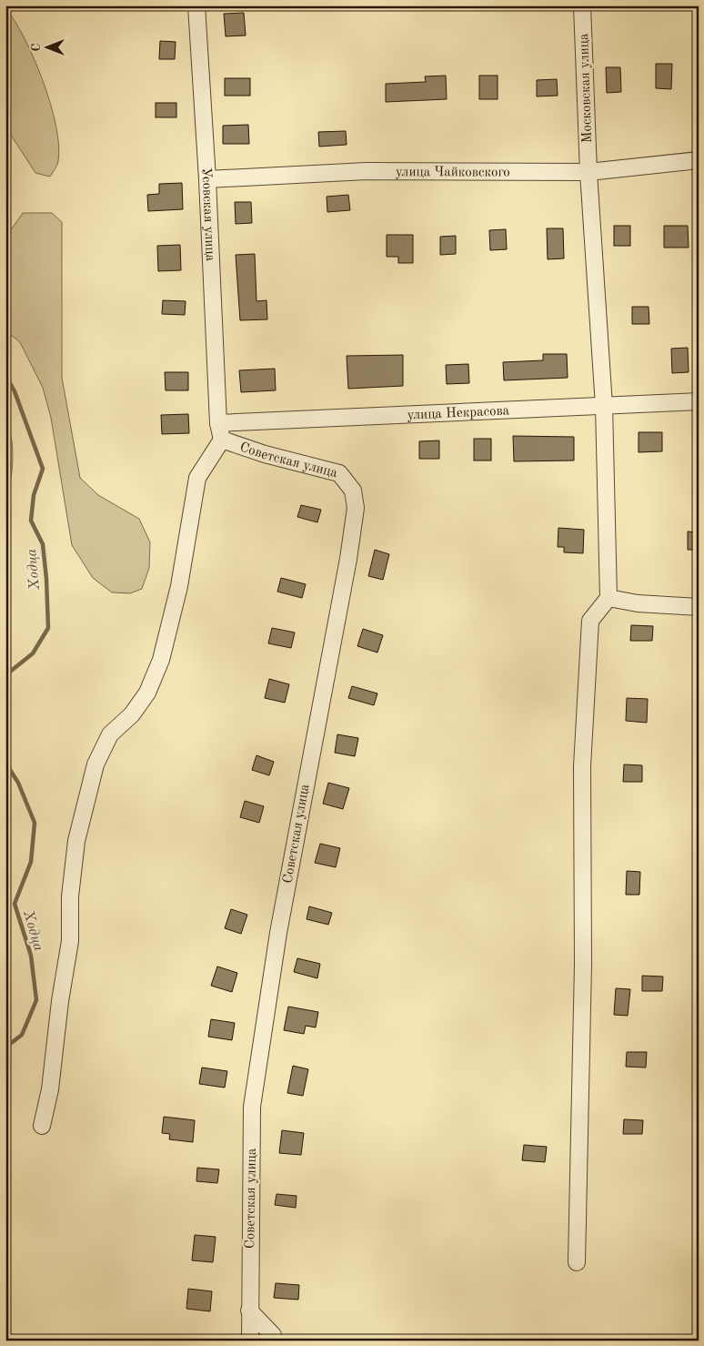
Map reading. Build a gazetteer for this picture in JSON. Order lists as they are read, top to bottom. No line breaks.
{"streets":{"street":["Московская улица","улица Чайковского","Усовская улица","улица Некрасова","Советская улица"]},"crossings":[["Московская улица","улица Чайковского"],["Московская улица","улица Некрасова"],["улица Чайковского","Усовская улица"],["Усовская улица","улица Некрасова"],["Усовская улица","Советская улица"],["улица Некрасова","Советская улица"]],"water":["Ходца"],"north":"left"}
